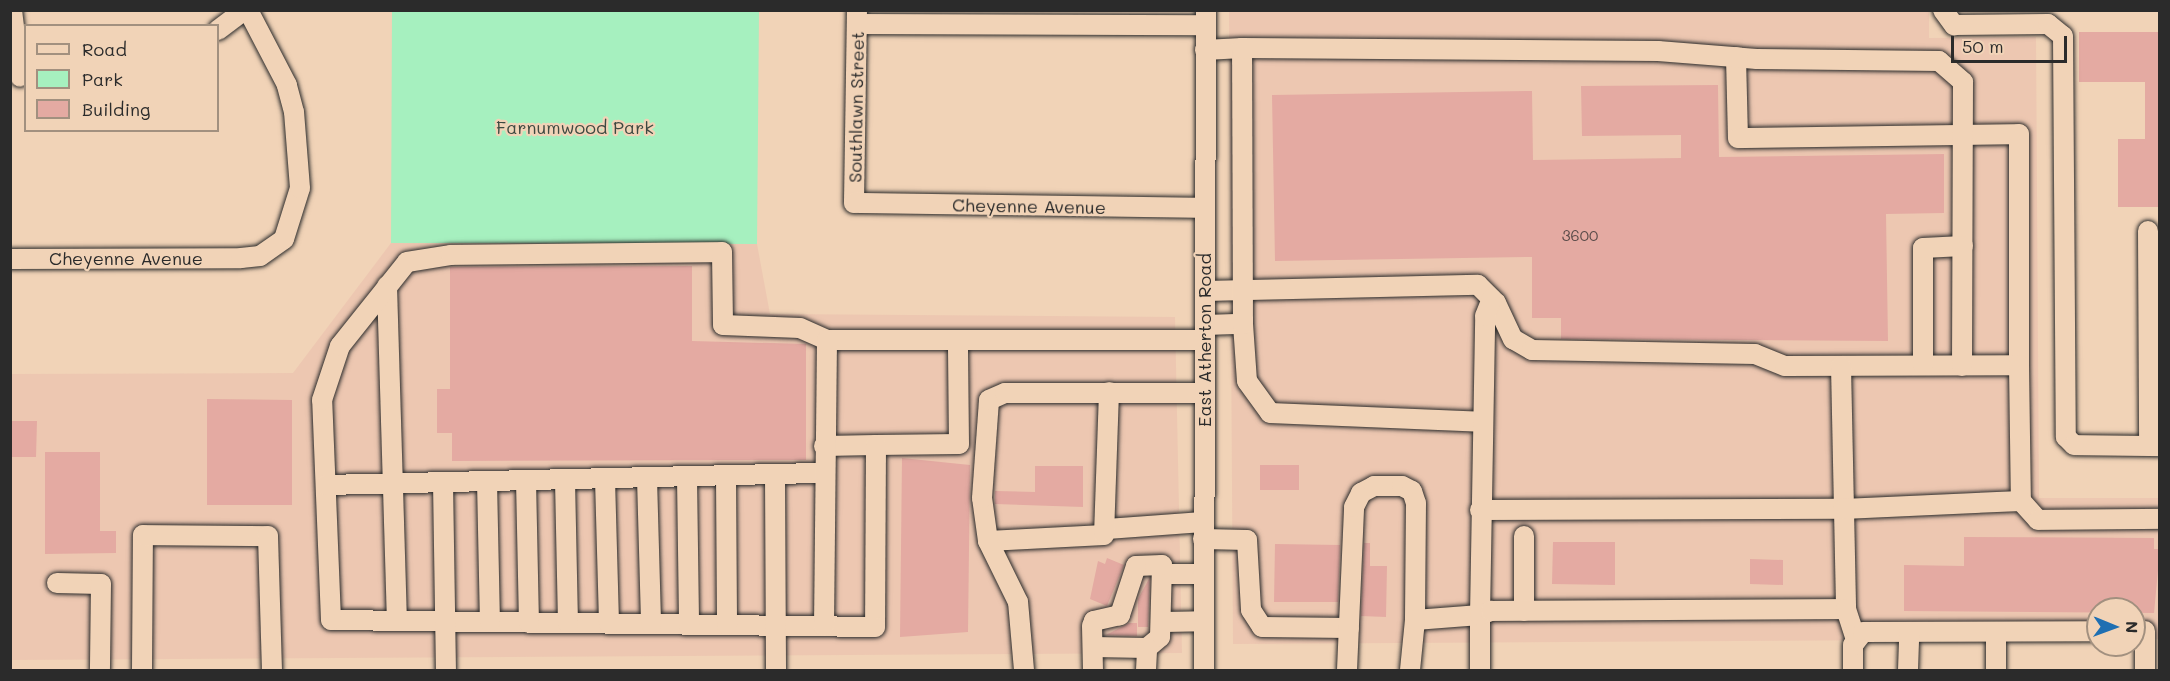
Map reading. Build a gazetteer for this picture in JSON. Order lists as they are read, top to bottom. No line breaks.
{"streets":{"street":["Southlawn Street","Cheyenne Avenue","East Atherton Road"]},"crossings":[["Southlawn Street","Cheyenne Avenue"],["Cheyenne Avenue","East Atherton Road"]],"parks":["Farnumwood Park"],"house_numbers":["3600"],"legend":["Road","Park","Building"],"scale_bar":"50 m","north":"right"}
